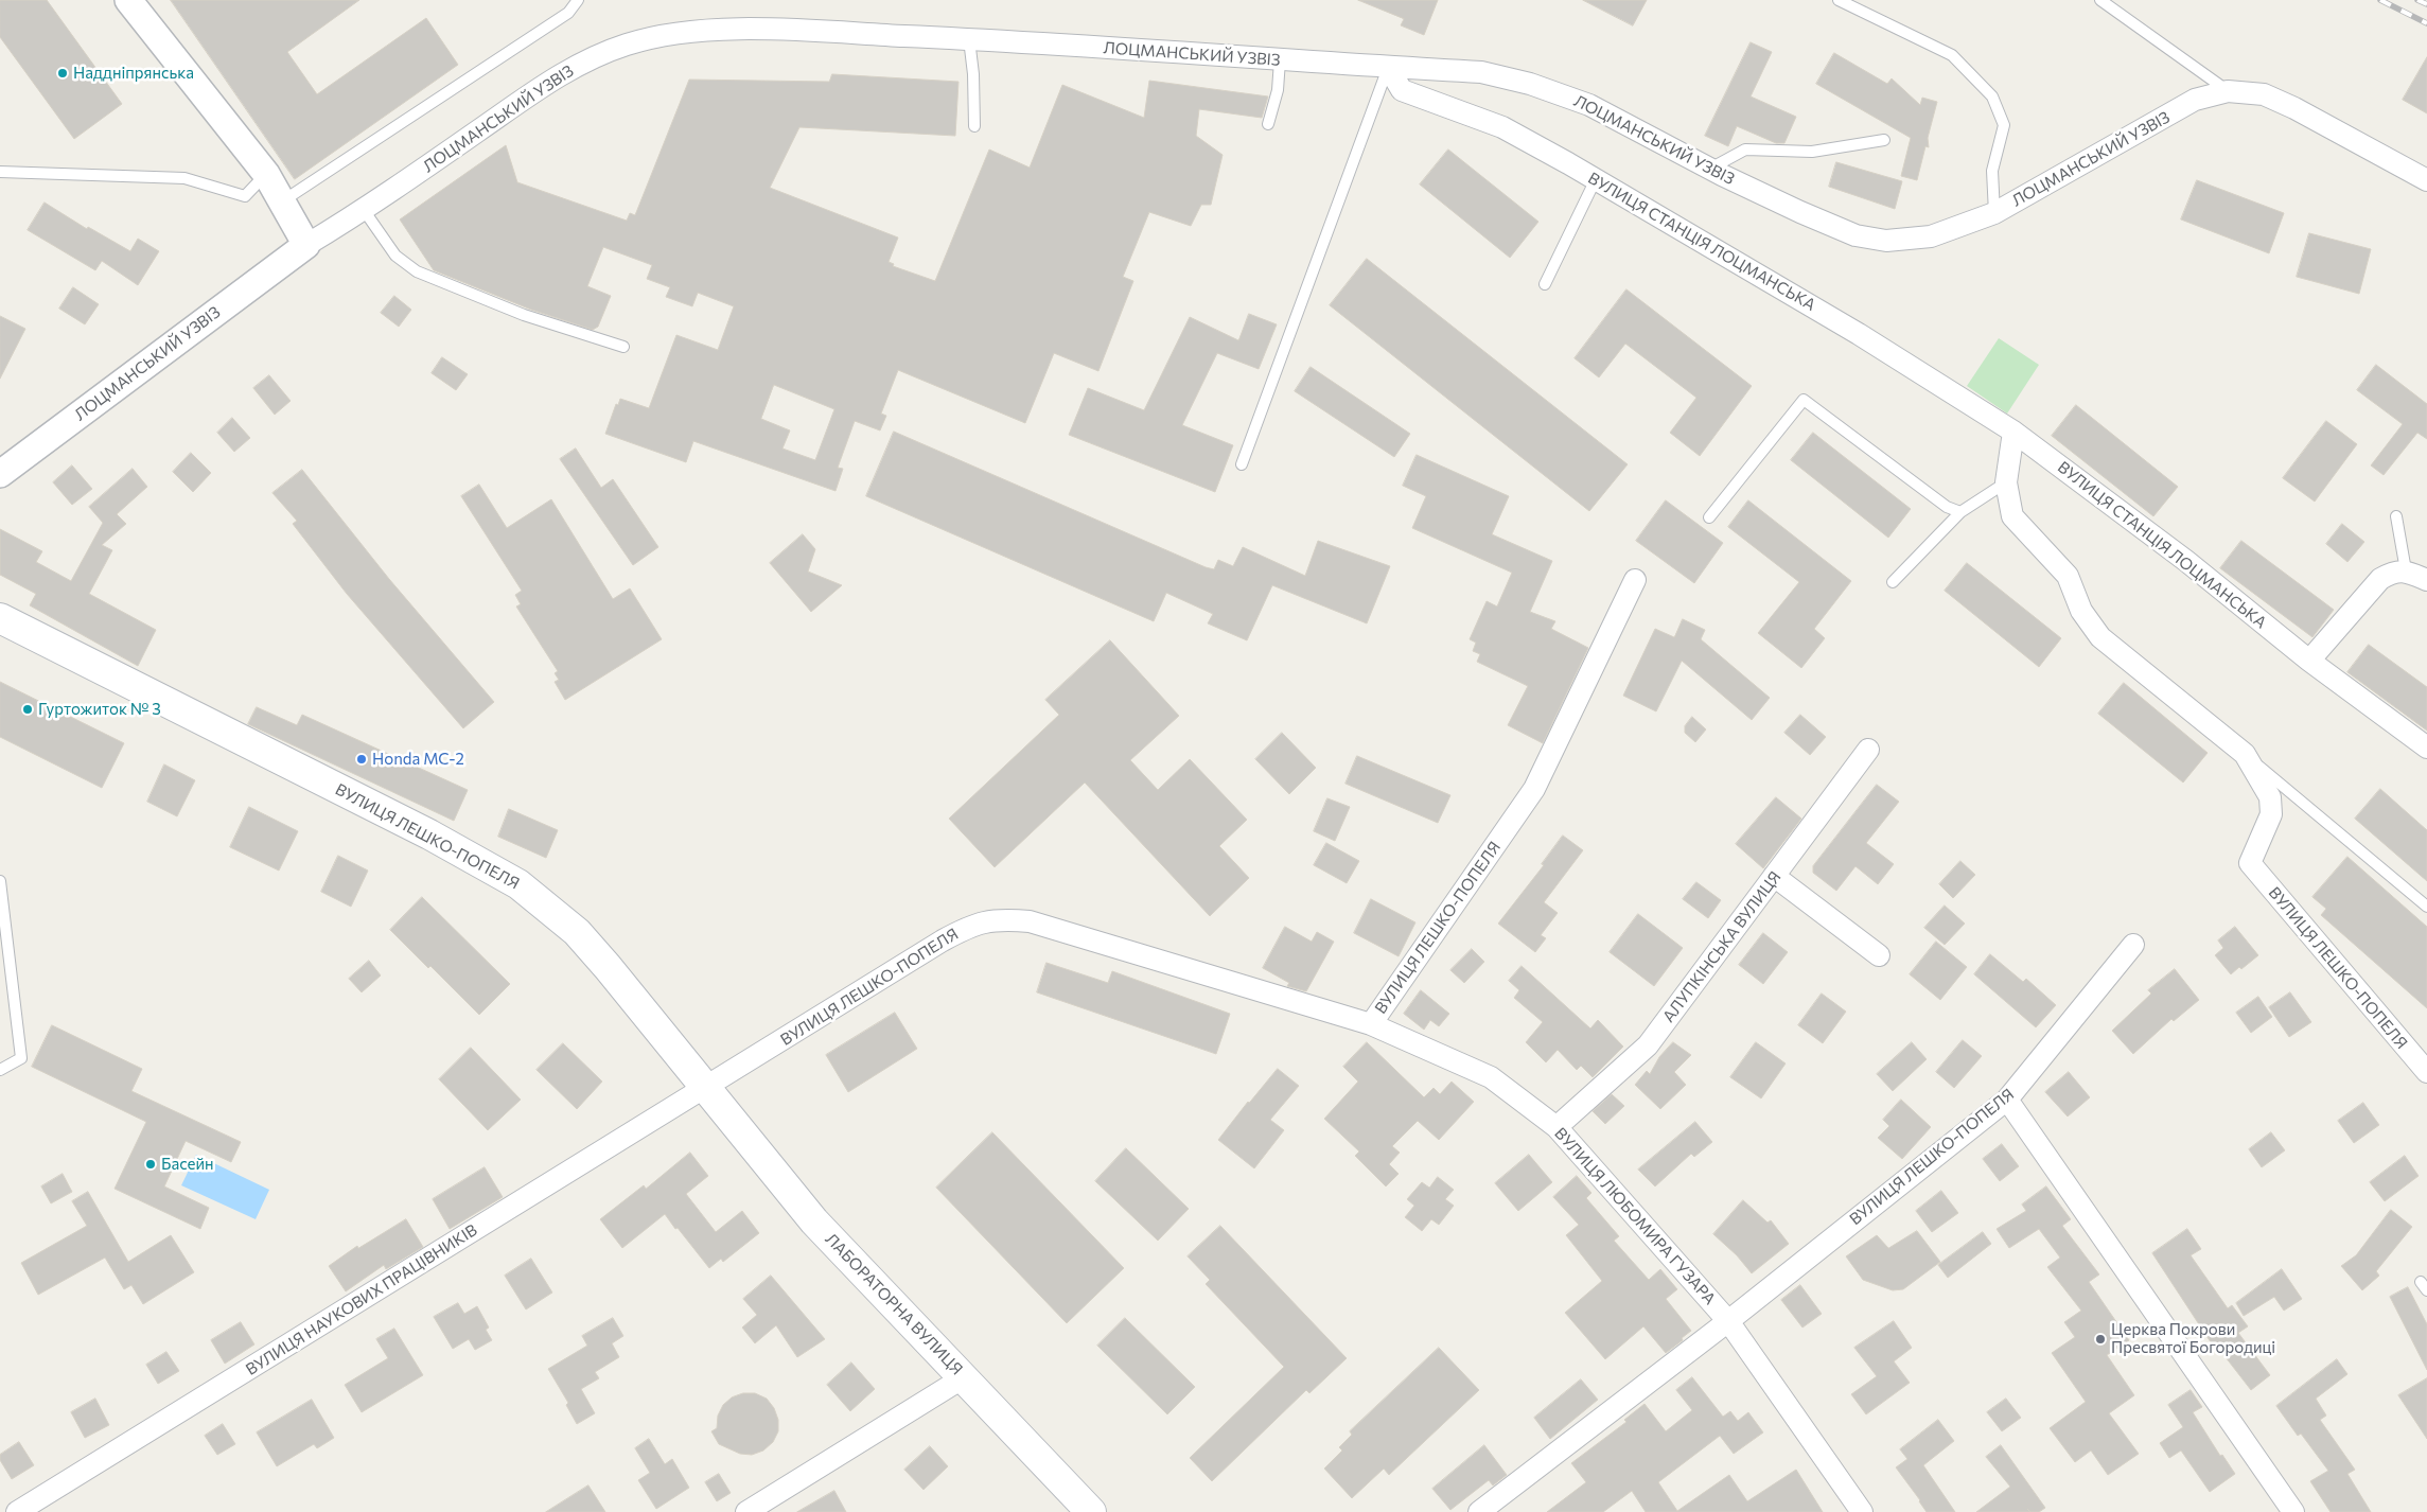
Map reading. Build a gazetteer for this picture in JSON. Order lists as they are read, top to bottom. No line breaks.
{"streets":{"main road":["ВУЛИЦЯ ЛЕШКО-ПОПЕЛЯ","ЛАБОРАТОРНА ВУЛИЦЯ"],"street":["ЛОЦМАНСЬКИЙ УЗВІЗ","ВУЛИЦЯ СТАНЦІЯ ЛОЦМАНСЬКА","АЛУПКІНСЬКА ВУЛИЦЯ","ВУЛИЦЯ ЛЮБОМИРА ГУЗАРА","ВУЛИЦЯ НАУКОВИХ ПРАЦІВНИКІВ"]},"crossings":[["ЛОЦМАНСЬКИЙ УЗВІЗ","ВУЛИЦЯ СТАНЦІЯ ЛОЦМАНСЬКА"],["ВУЛИЦЯ ЛЕШКО-ПОПЕЛЯ","ВУЛИЦЯ ЛЮБОМИРА ГУЗАРА"],["ВУЛИЦЯ ЛЕШКО-ПОПЕЛЯ","ВУЛИЦЯ НАУКОВИХ ПРАЦІВНИКІВ"],["ВУЛИЦЯ ЛЕШКО-ПОПЕЛЯ","ЛАБОРАТОРНА ВУЛИЦЯ"],["АЛУПКІНСЬКА ВУЛИЦЯ","ВУЛИЦЯ ЛЮБОМИРА ГУЗАРА"],["ВУЛИЦЯ НАУКОВИХ ПРАЦІВНИКІВ","ЛАБОРАТОРНА ВУЛИЦЯ"]],"places":["Наддніпрянська","Гуртожиток № 3","Honda МС-2","Басейн","Церква Покрови Пресвятої Богородиці"]}
